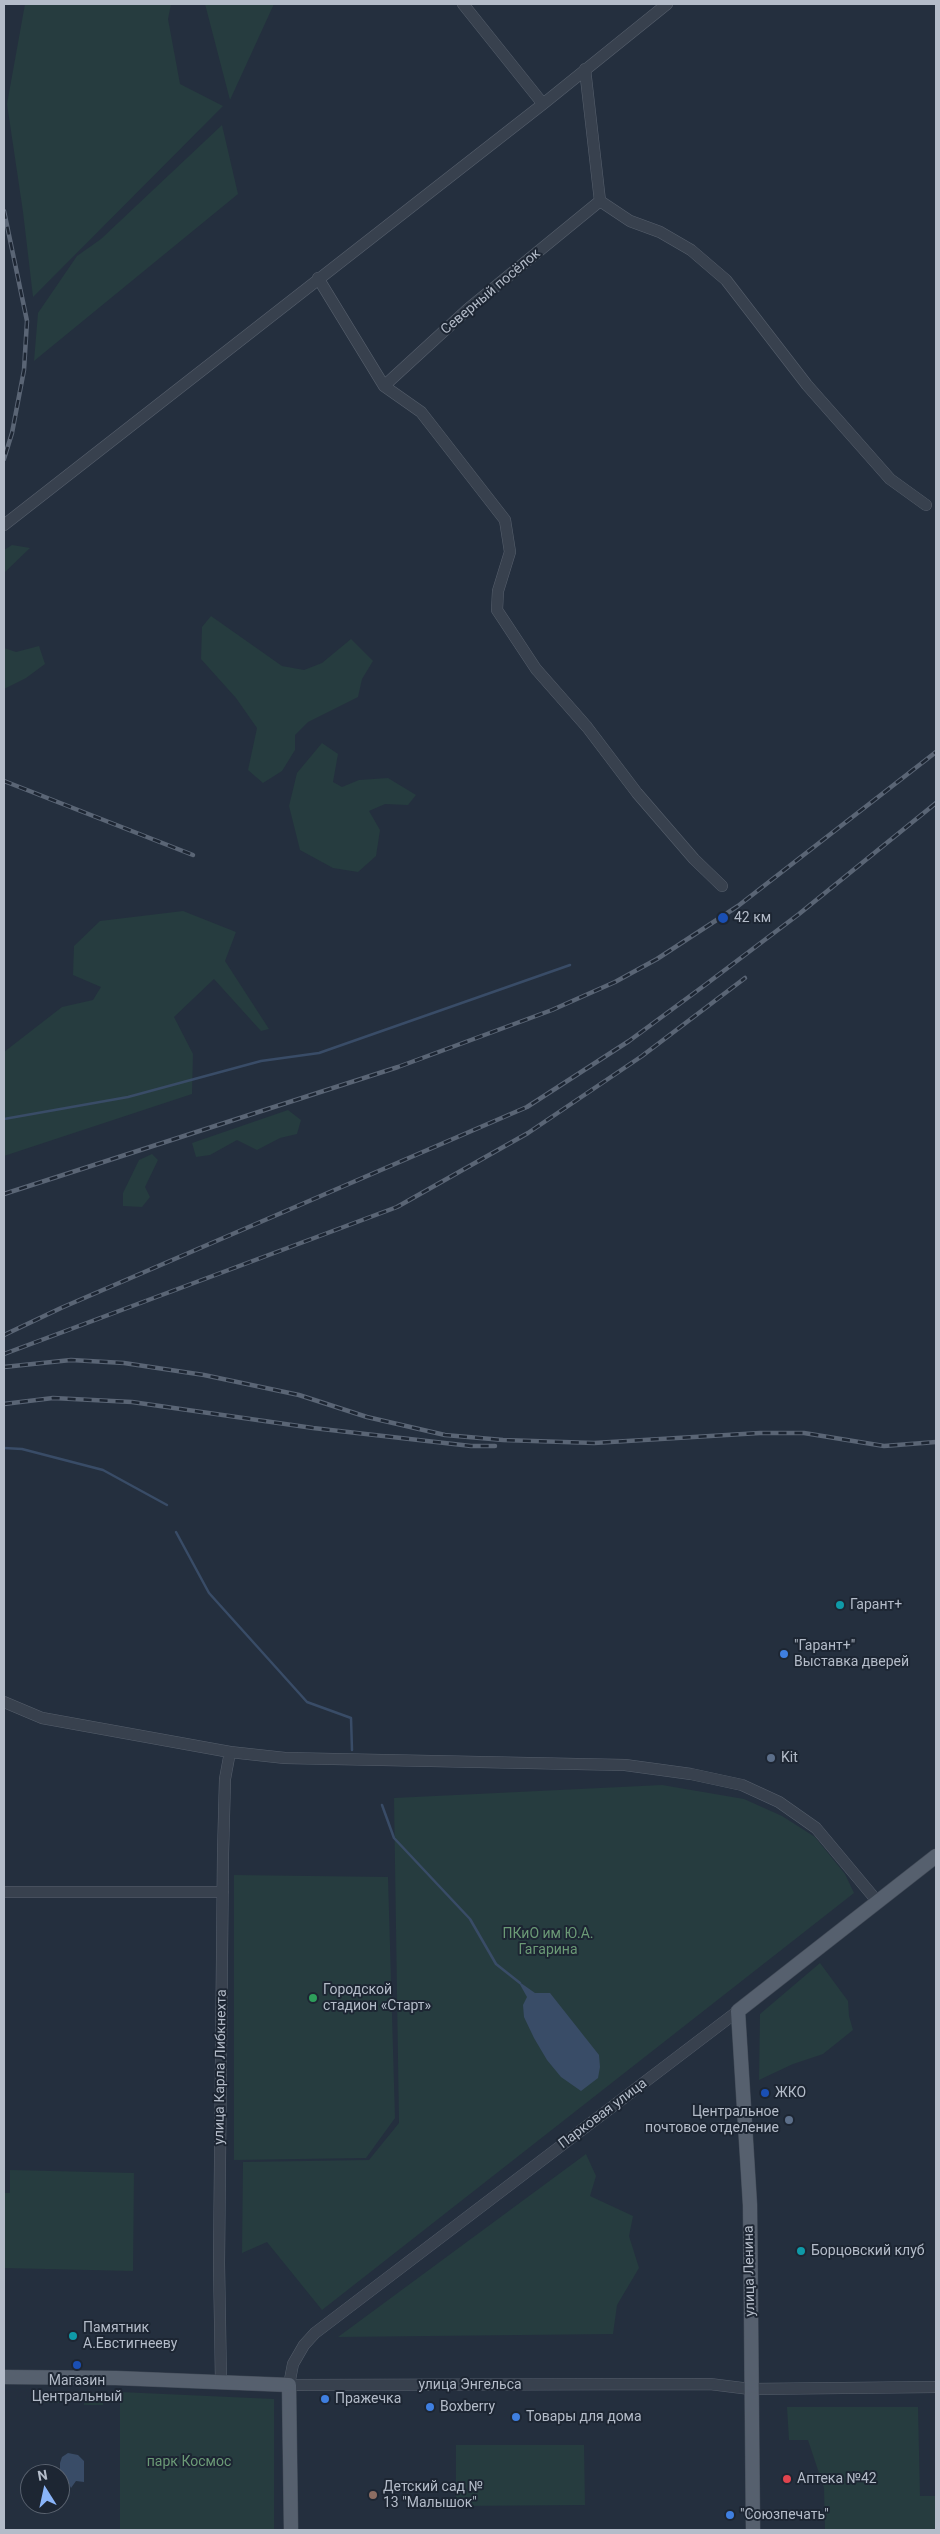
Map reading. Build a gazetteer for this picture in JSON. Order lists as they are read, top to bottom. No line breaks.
{"streets":{"main road":["Парковая улица","улица Ленина","улица Энгельса"],"street":["Северный посёлок","улица Карла Либкнехта"]},"crossings":[["улица Карла Либкнехта","улица Энгельса"],["Парковая улица","улица Ленина"],["Парковая улица","улица Энгельса"],["улица Ленина","улица Энгельса"]],"parks":["ПКиО им Ю.А. Гагарина","парк Космос"],"places":["42 км","Гарант+","\"Гарант+\" Выставка дверей","Kit","Городской стадион «Старт»","ЖКО","Центральное почтовое отделение","Борцовский клуб","Памятник А.Евстигнееву","Магазин Центральный","Пражечка","Boxberry","Товары для дома","Аптека №42","Детский сад № 13 \"Малышок\"","\"Союзпечать\""],"north":"top"}
